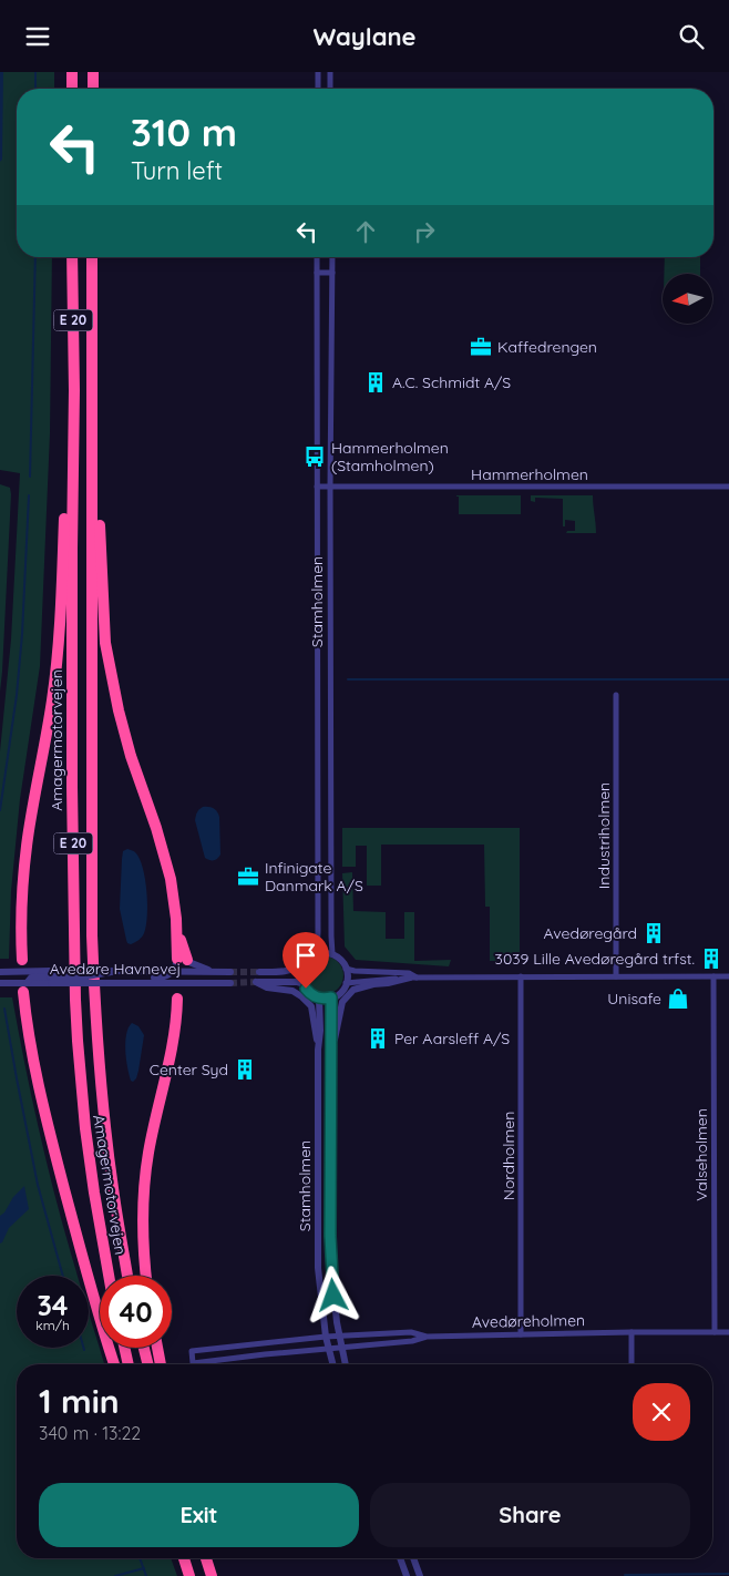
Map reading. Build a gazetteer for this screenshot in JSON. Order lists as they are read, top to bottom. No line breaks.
{"streets":{"highway":["E 20","Amagermotorvejen"],"street":["Hammerholmen","Stamholmen","Industriholmen","Avedøre Havnevej","Valseholmen","Nordholmen","Avedøreholmen"]},"crossings":[["Hammerholmen","Stamholmen"],["Stamholmen","Avedøreholmen"],["Valseholmen","Avedøreholmen"],["Nordholmen","Avedøreholmen"]],"places":{"office":["Kaffedrengen","Infinigate Danmark A/S"],"building":["A.C. Schmidt A/S","Avedøregård","3039 Lille Avedøregård trfst.","Per Aarsleff A/S","Center Syd"],"bus stop":["Hammerholmen (Stamholmen)"],"shop":["Unisafe"]},"north":"left","page":{"header":"Waylane","turn":["310 m","Turn left"],"speed":"34 km/h","limit":"40","heading":["1 min","340 m · 13:22"],"buttons":["Exit","Share"]}}
